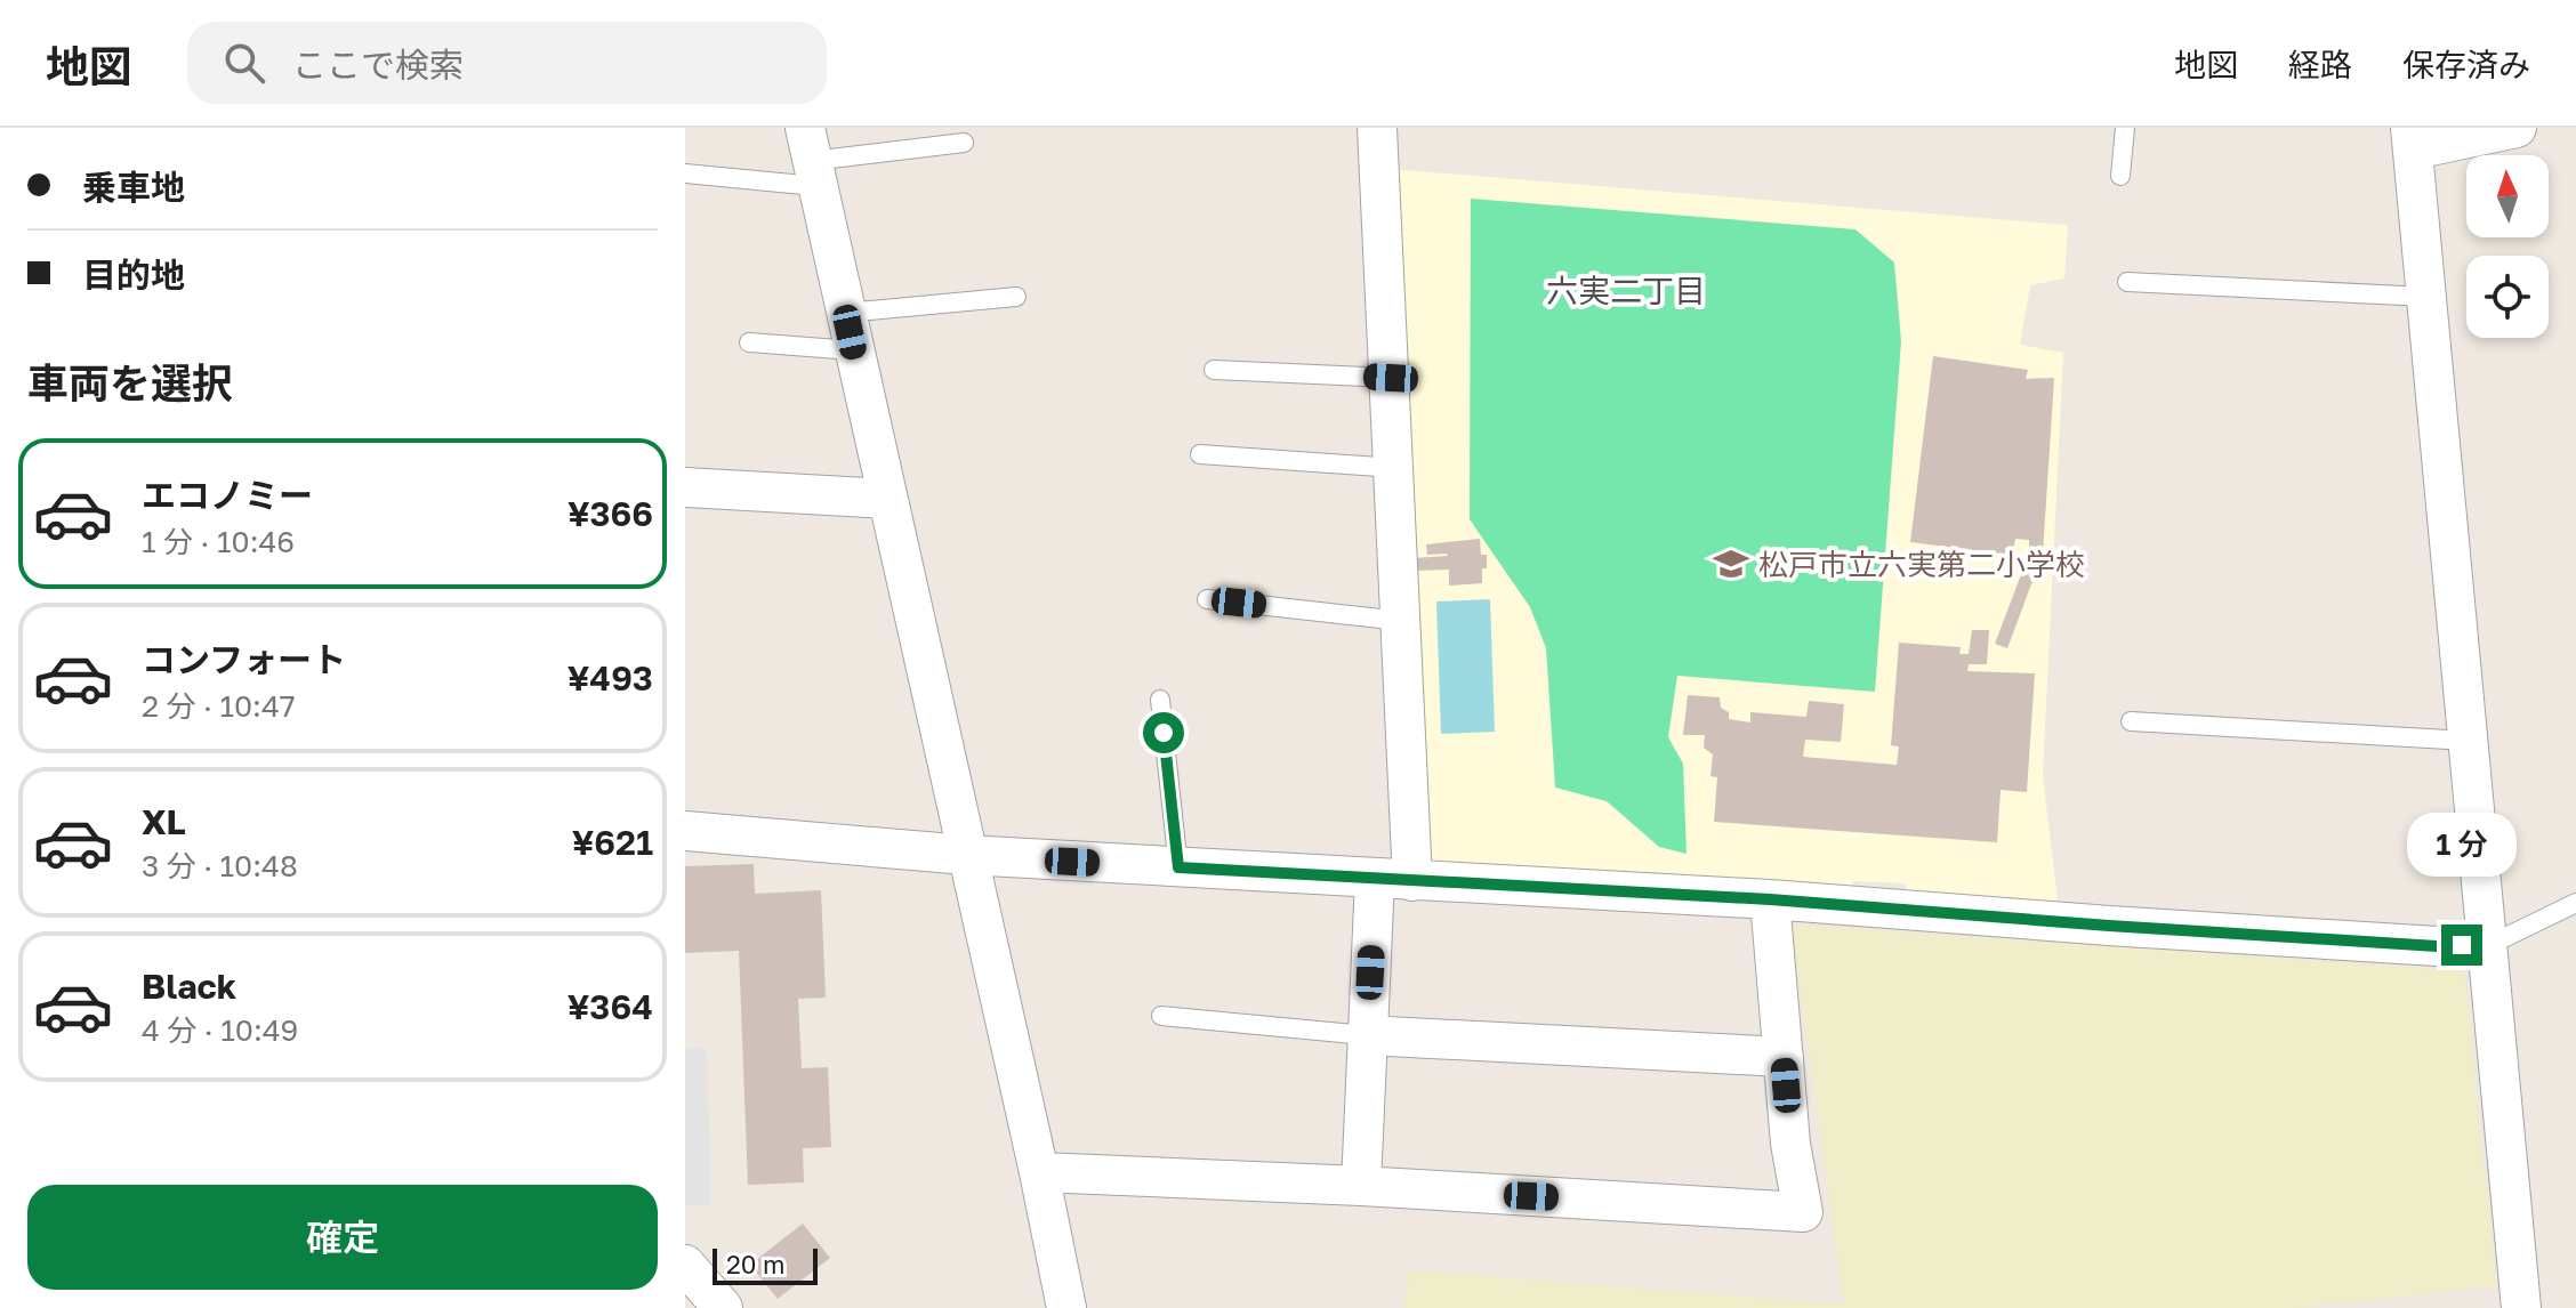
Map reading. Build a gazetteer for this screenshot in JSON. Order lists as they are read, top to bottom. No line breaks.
{"districts":["六実二丁目"],"places":{"school or university":["松戸市立六実第二小学校"]},"scale_bar":"20 m","north":"top","page":{"header":"地図","search":"ここで検索","nav":["地図","経路","保存済み"],"banner":["乗車地","目的地"],"heading":"車両を選択","list":[{"name":"エコノミー","note":"1 分 · 10:46","value":"¥366"},{"name":"コンフォート","note":"2 分 · 10:47","value":"¥493"},{"name":"XL","note":"3 分 · 10:48","value":"¥621"},{"name":"Black","note":"4 分 · 10:49","value":"¥364"}],"bubble":"1 分","buttons":"確定","scale":"20 m"}}
